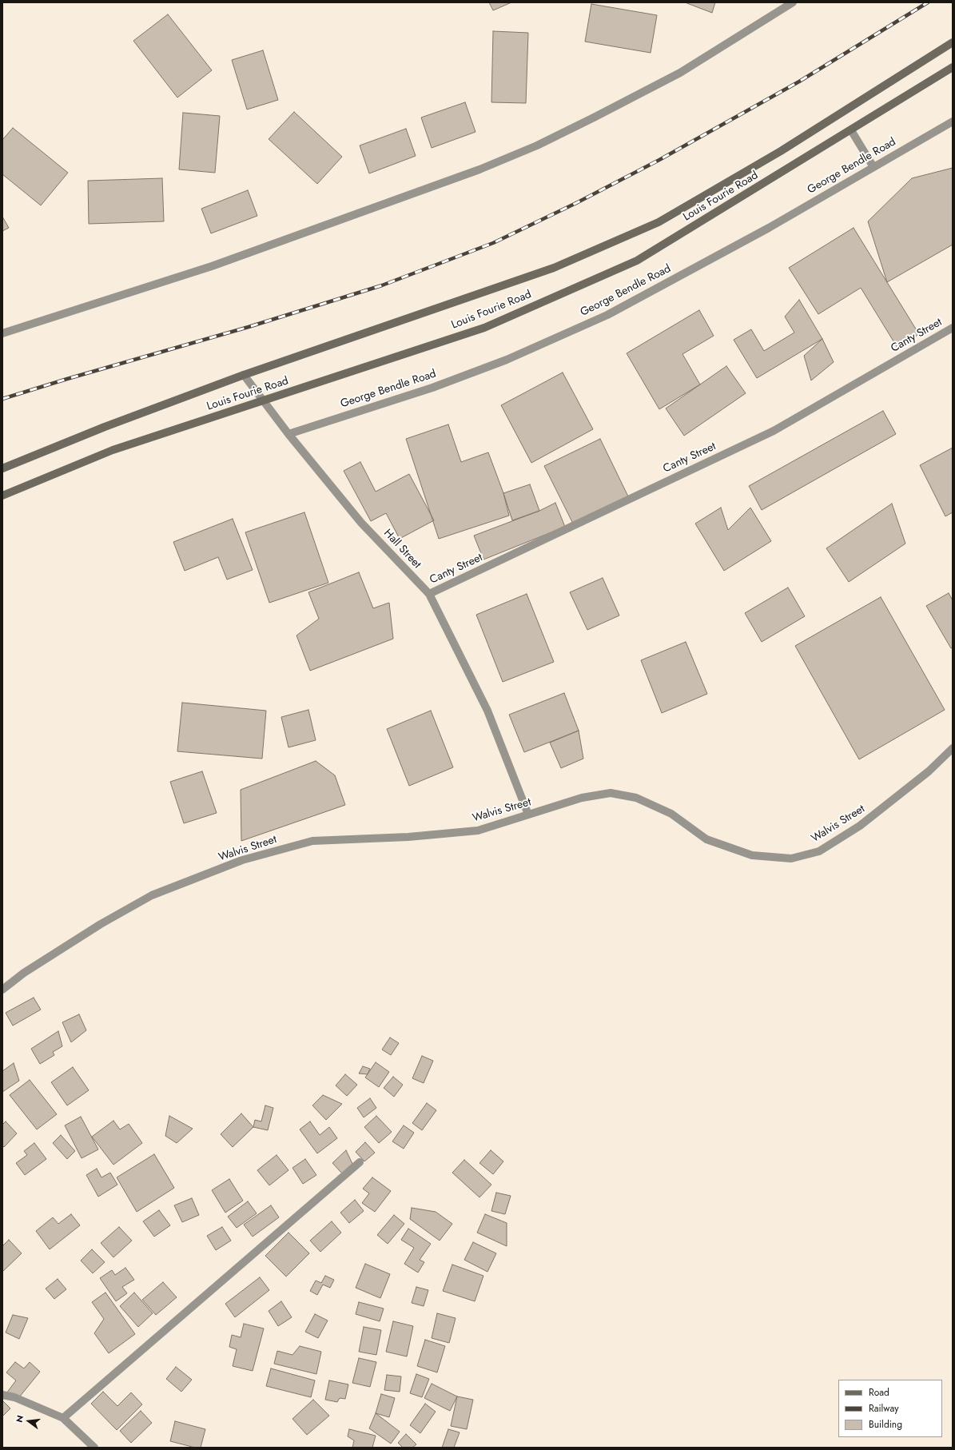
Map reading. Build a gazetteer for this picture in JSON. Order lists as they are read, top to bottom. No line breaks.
{"streets":{"main road":["Louis Fourie Road"],"street":["George Bendle Road","Canty Street","Hall Street","Walvis Street"]},"crossings":[["George Bendle Road","Hall Street"],["Louis Fourie Road","Hall Street"],["Canty Street","Hall Street"],["Hall Street","Walvis Street"]],"legend":["Road","Railway","Building"],"north":"left"}
